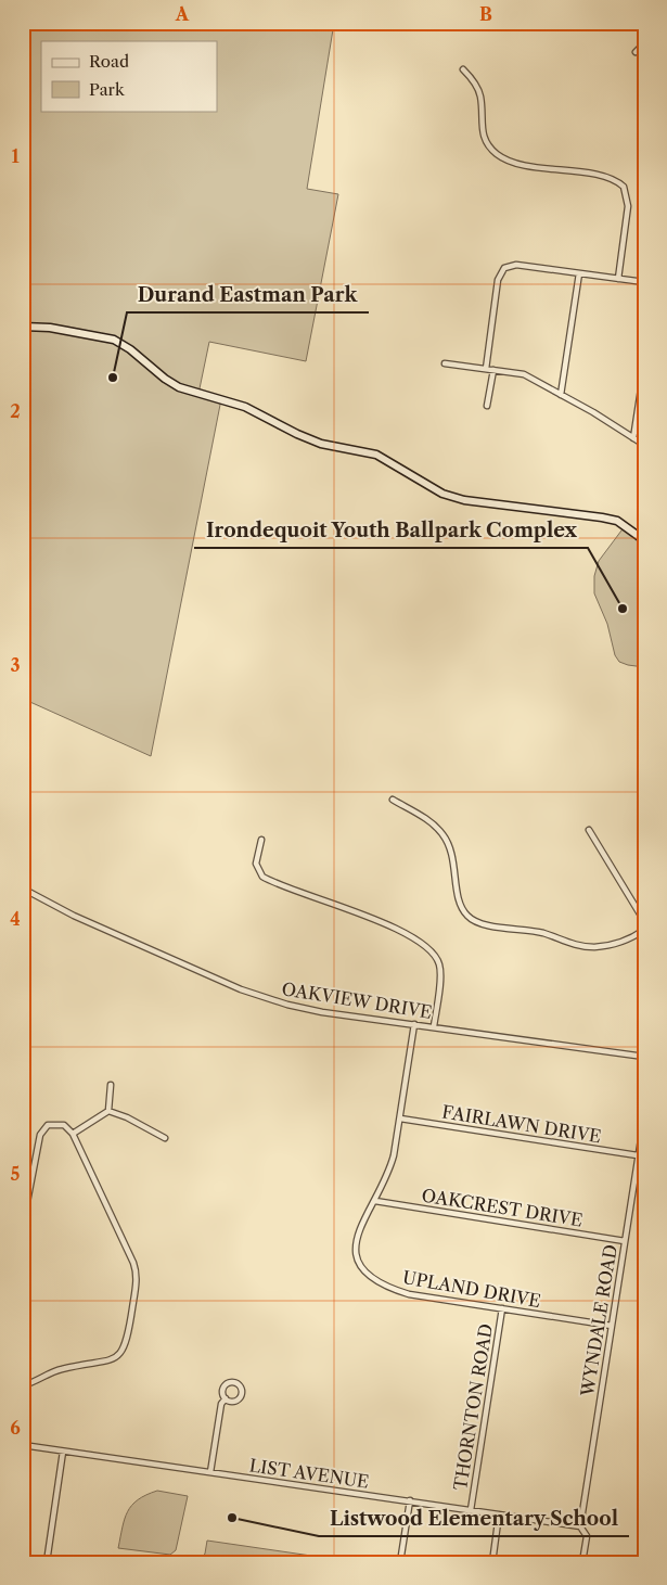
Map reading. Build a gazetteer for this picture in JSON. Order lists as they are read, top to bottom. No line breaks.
{"streets":{"street":["OAKVIEW DRIVE","FAIRLAWN DRIVE","OAKCREST DRIVE","UPLAND DRIVE","WYNDALE ROAD","THORNTON ROAD","LIST AVENUE"]},"crossings":[["OAKVIEW DRIVE","UPLAND DRIVE"],["FAIRLAWN DRIVE","UPLAND DRIVE"],["FAIRLAWN DRIVE","WYNDALE ROAD"],["OAKCREST DRIVE","UPLAND DRIVE"],["OAKCREST DRIVE","WYNDALE ROAD"],["UPLAND DRIVE","WYNDALE ROAD"],["UPLAND DRIVE","THORNTON ROAD"],["WYNDALE ROAD","LIST AVENUE"],["THORNTON ROAD","LIST AVENUE"]],"places":["Durand Eastman Park","Irondequoit Youth Ballpark Complex","Listwood Elementary School"],"legend":["Road","Park"],"grid":{"columns":["A","B"],"rows":["1","2","3","4","5","6"]}}
